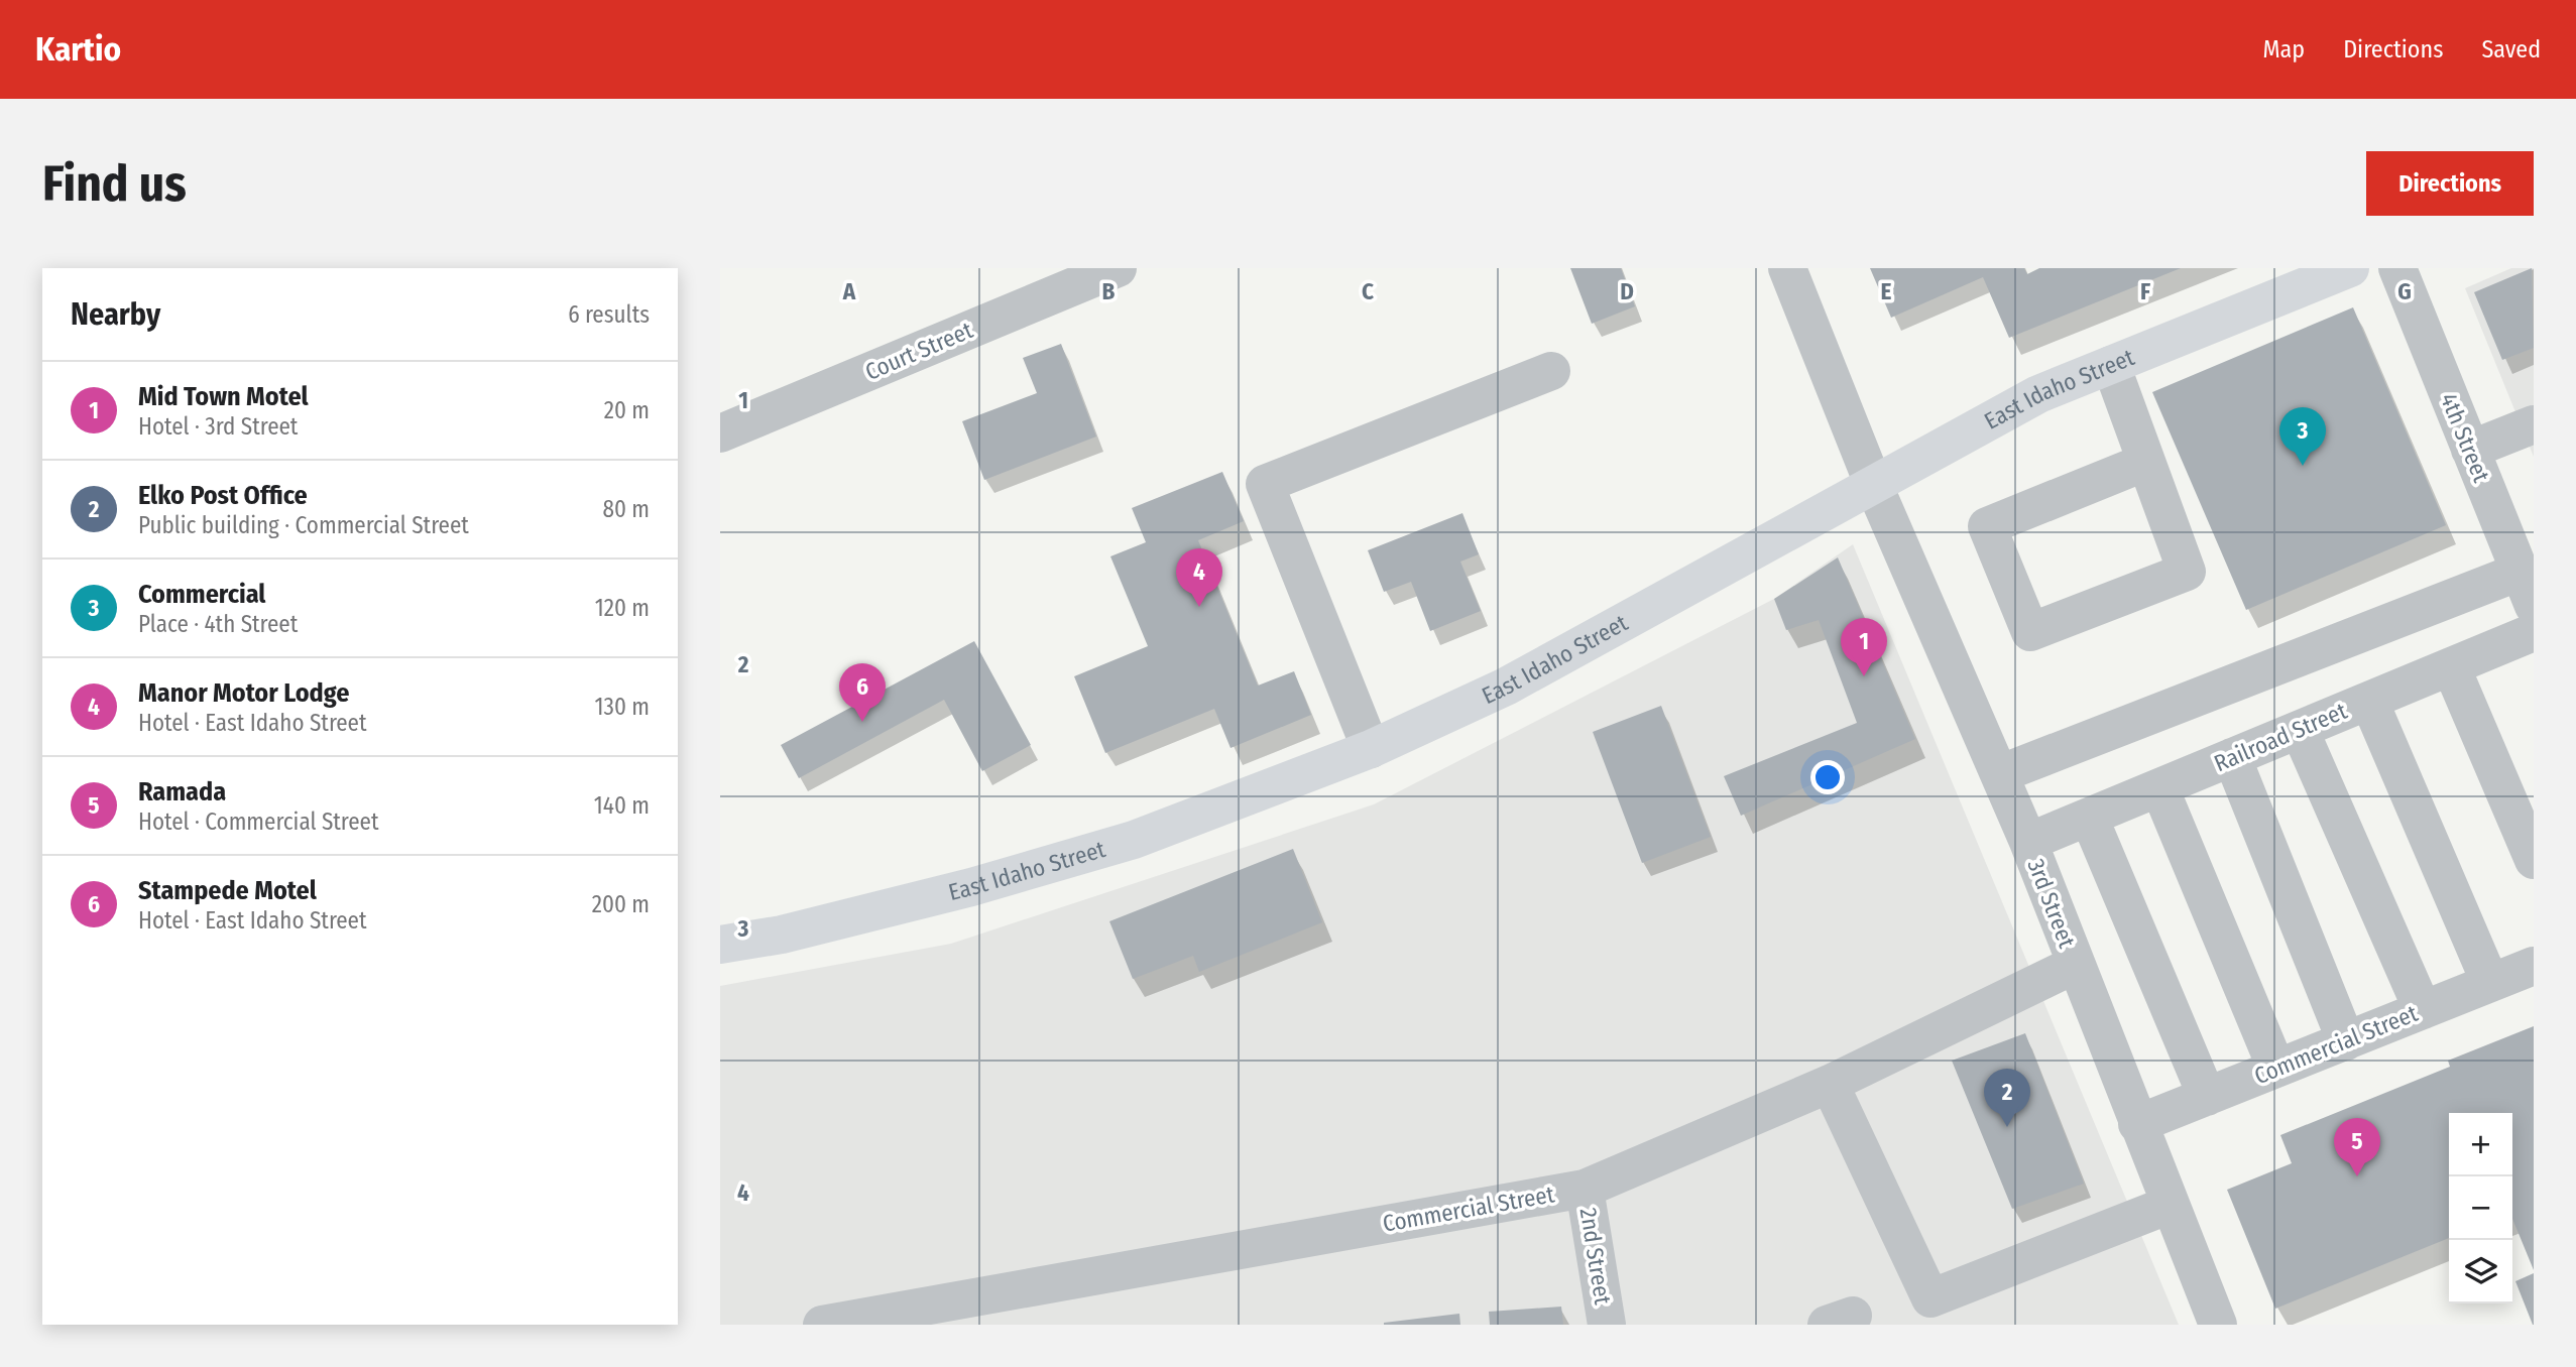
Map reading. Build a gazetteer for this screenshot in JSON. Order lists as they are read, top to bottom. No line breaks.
{"streets":{"main road":["East Idaho Street"],"street":["Court Street","4th Street","Railroad Street","3rd Street","Commercial Street","2nd Street"]},"crossings":[["East Idaho Street","3rd Street"],["Railroad Street","3rd Street"],["3rd Street","Commercial Street"],["Commercial Street","2nd Street"]],"page":{"header":"Kartio","nav":["Map","Directions","Saved"],"buttons":"Directions","title":"Find us","heading":["Nearby","6 results"],"list":[{"mark":"1","name":"Mid Town Motel","note":"Hotel · 3rd Street","value":"20 m"},{"mark":"2","name":"Elko Post Office","note":"Public building · Commercial Street","value":"80 m"},{"mark":"3","name":"Commercial","note":"Place · 4th Street","value":"120 m"},{"mark":"4","name":"Manor Motor Lodge","note":"Hotel · East Idaho Street","value":"130 m"},{"mark":"5","name":"Ramada","note":"Hotel · Commercial Street","value":"140 m"},{"mark":"6","name":"Stampede Motel","note":"Hotel · East Idaho Street","value":"200 m"}],"pins":["3","4","1","6","2","5"],"map_buttons":["+","−"]},"grid":{"columns":["A","B","C","D","E","F","G"],"rows":["1","2","3","4"]}}
